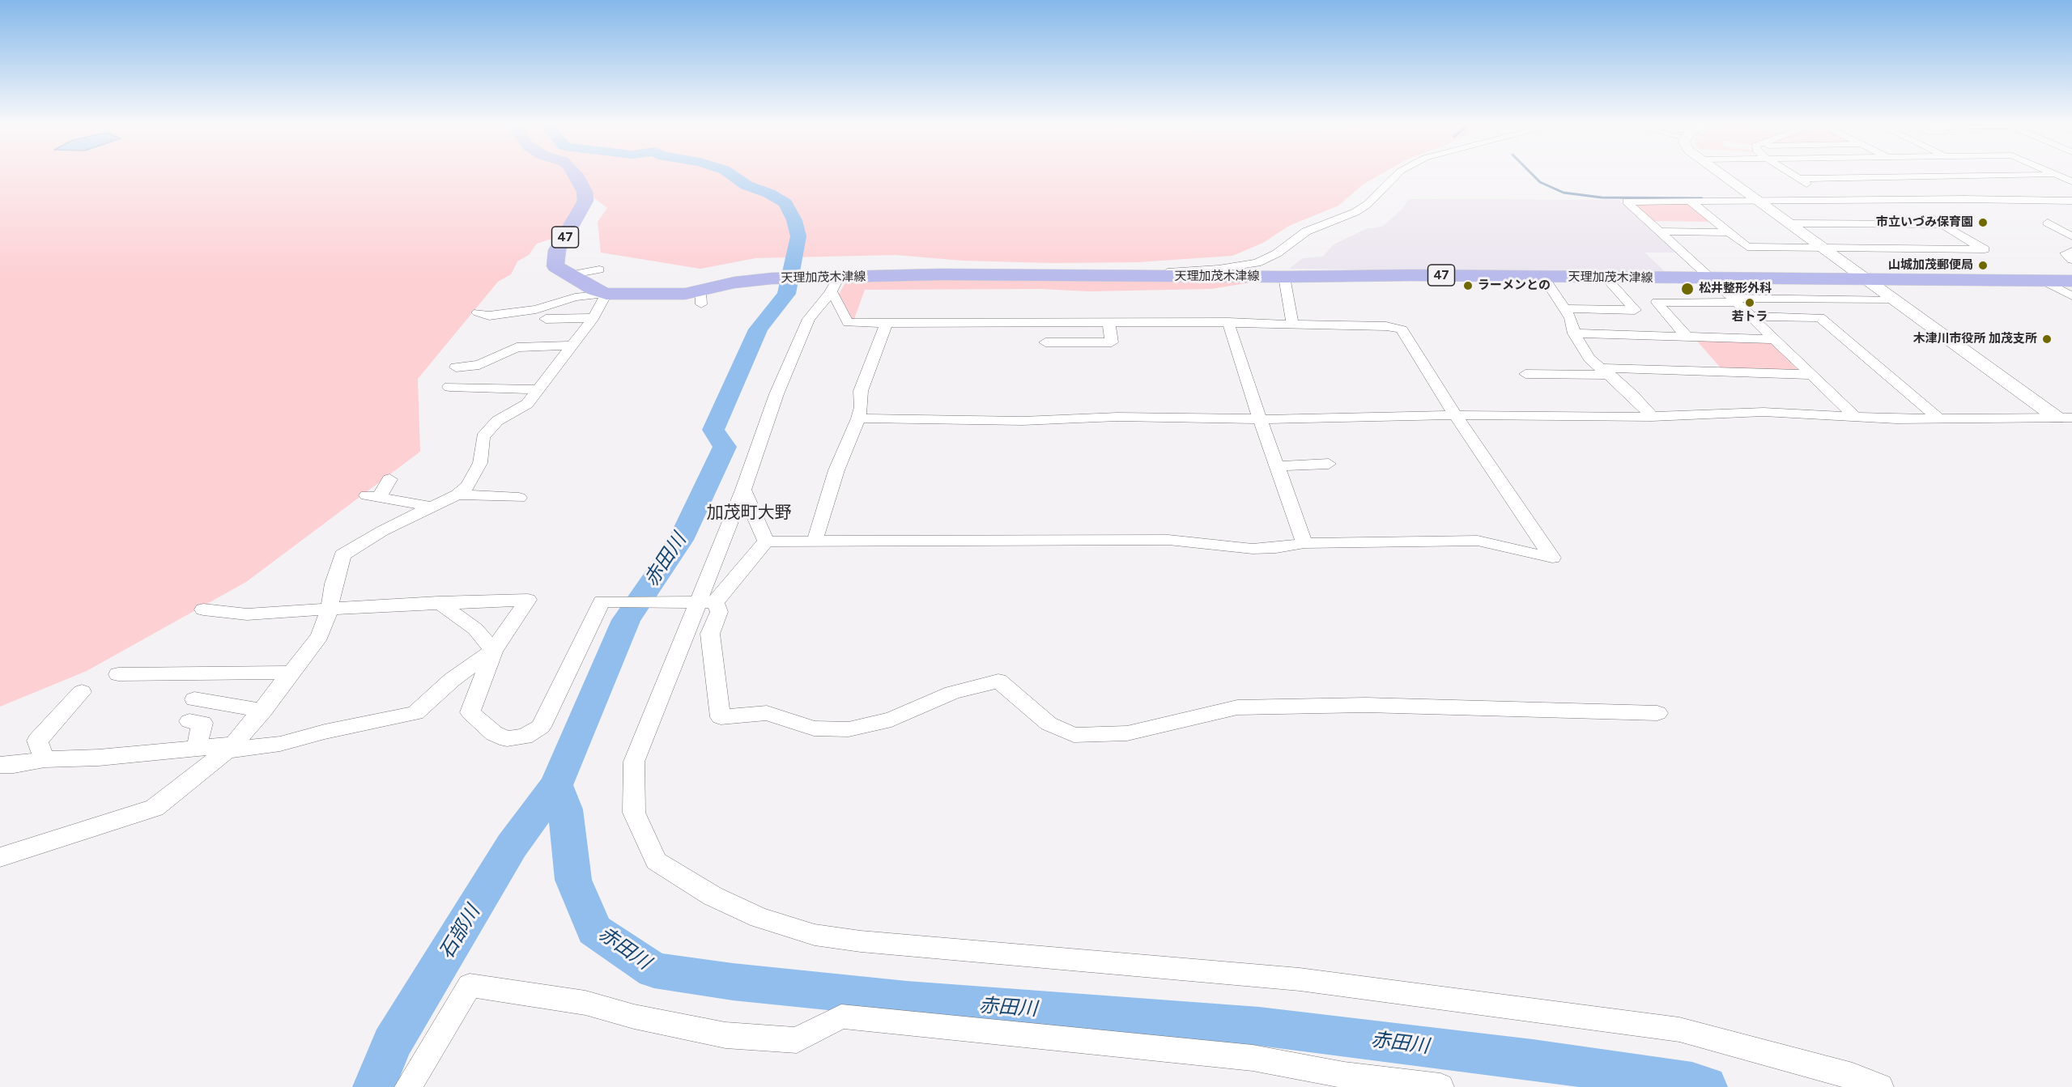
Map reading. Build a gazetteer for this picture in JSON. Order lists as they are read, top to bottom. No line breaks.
{"streets":{"main road":["47","天理加茂木津線"]},"districts":["加茂町大野"],"water":["赤田川","石部川"],"places":["市立いづみ保育園","山城加茂郵便局","ラーメンとの","松井整形外科","若トラ","木津川市役所 加茂支所"]}
